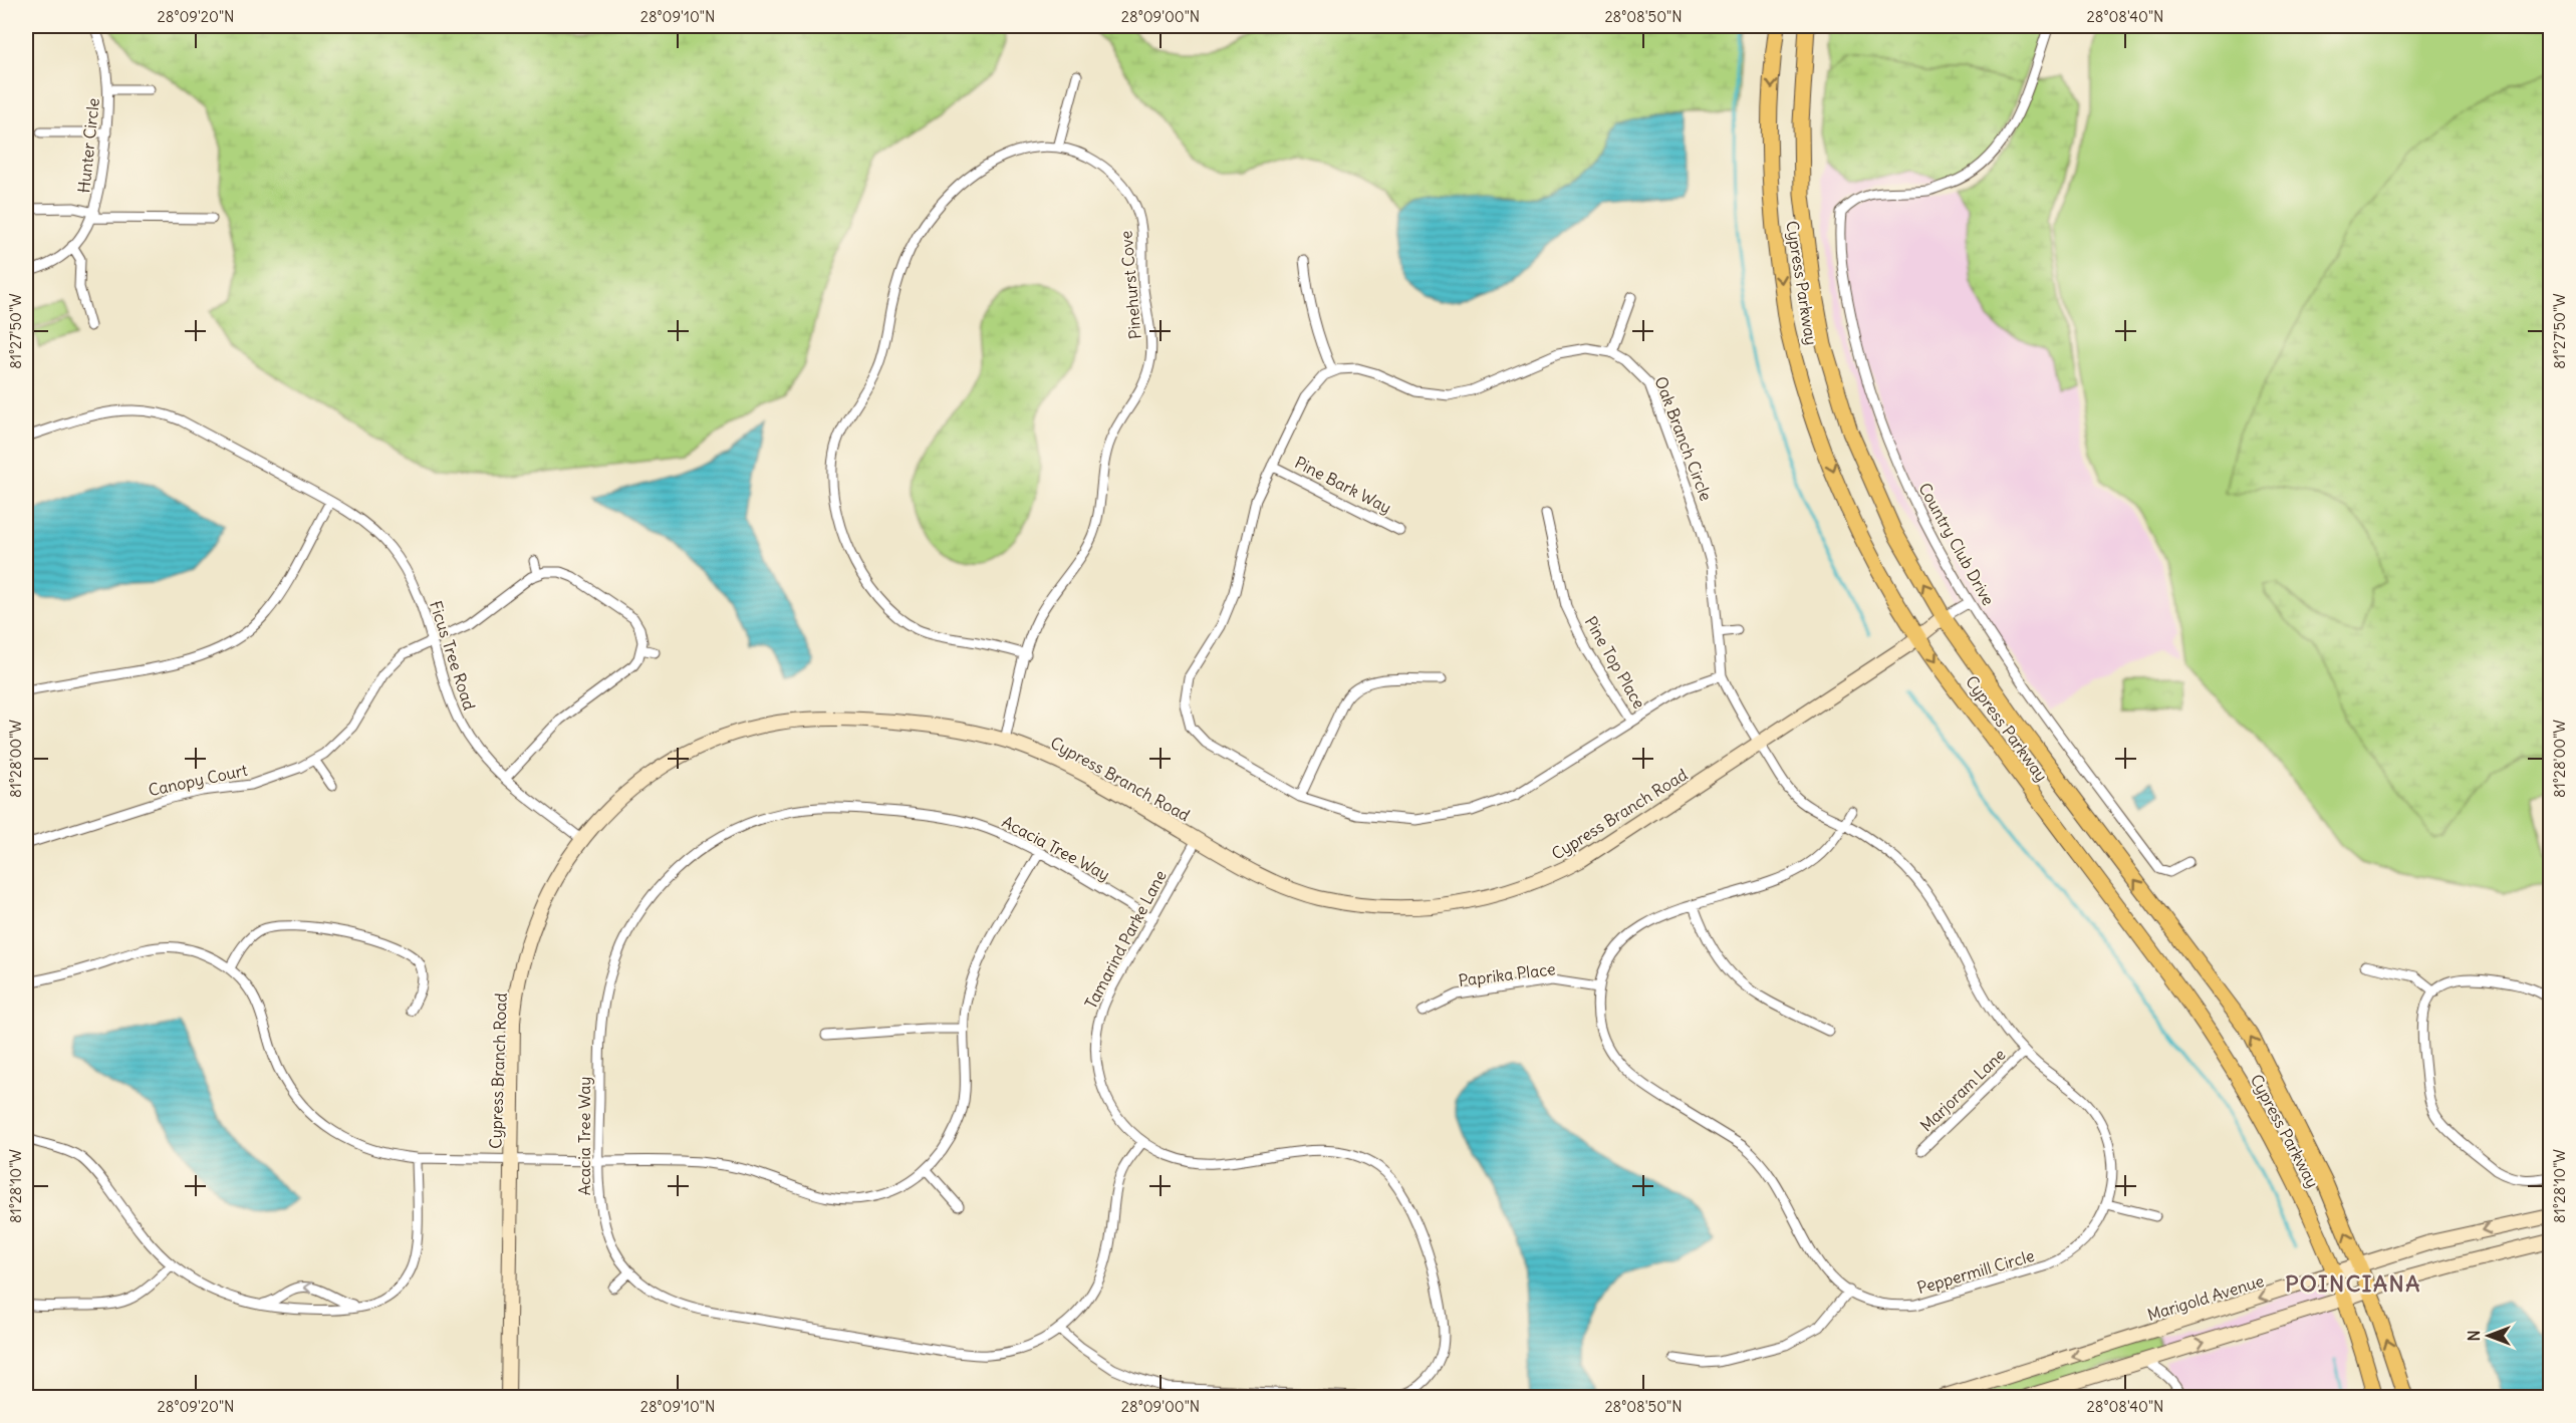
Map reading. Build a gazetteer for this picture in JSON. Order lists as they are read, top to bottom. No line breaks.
{"streets":{"main road":["Cypress Parkway"],"street":["Hunter Circle","Pinehurst Cove","Oak Branch Circle","Pine Bark Way","Country Club Drive","Ficus Tree Road","Pine Top Place","Cypress Branch Road","Canopy Court","Acacia Tree Way","Tamarind Parke Lane","Paprika Place","Marjoram Lane","Peppermill Circle","Marigold Avenue"]},"crossings":[["Cypress Parkway","Cypress Branch Road"],["Cypress Parkway","Marigold Avenue"],["Pinehurst Cove","Cypress Branch Road"],["Oak Branch Circle","Cypress Branch Road"],["Oak Branch Circle","Peppermill Circle"],["Ficus Tree Road","Cypress Branch Road"],["Ficus Tree Road","Canopy Court"],["Cypress Branch Road","Tamarind Parke Lane"],["Cypress Branch Road","Peppermill Circle"],["Acacia Tree Way","Tamarind Parke Lane"],["Paprika Place","Peppermill Circle"],["Marjoram Lane","Peppermill Circle"]],"districts":["POINCIANA"],"north":"left","coordinates":["28°09'20\"N","28°09'10\"N","28°09'00\"N","28°08'50\"N","28°08'40\"N","81°27'50\"W","81°28'00\"W","81°28'10\"W"]}
